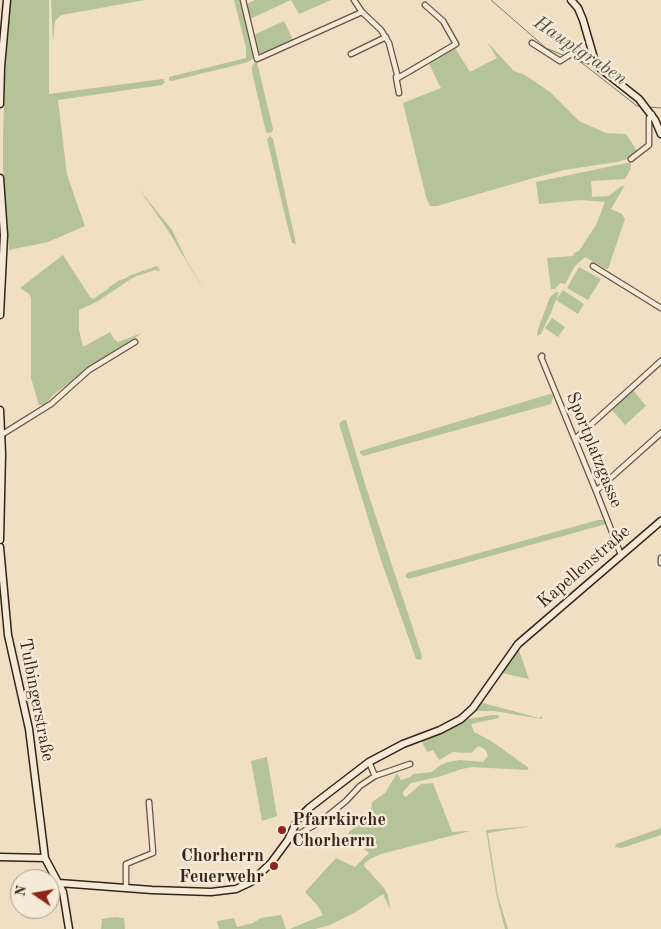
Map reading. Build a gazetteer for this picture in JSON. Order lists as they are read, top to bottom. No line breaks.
{"streets":{"street":["Sportplatzgasse","Kapellenstraße","Tulbingerstraße"]},"crossings":[["Sportplatzgasse","Kapellenstraße"]],"water":["Hauptgraben"],"places":["Pfarrkirche Chorherrn","Chorherrn Feuerwehr"],"north":"left"}
